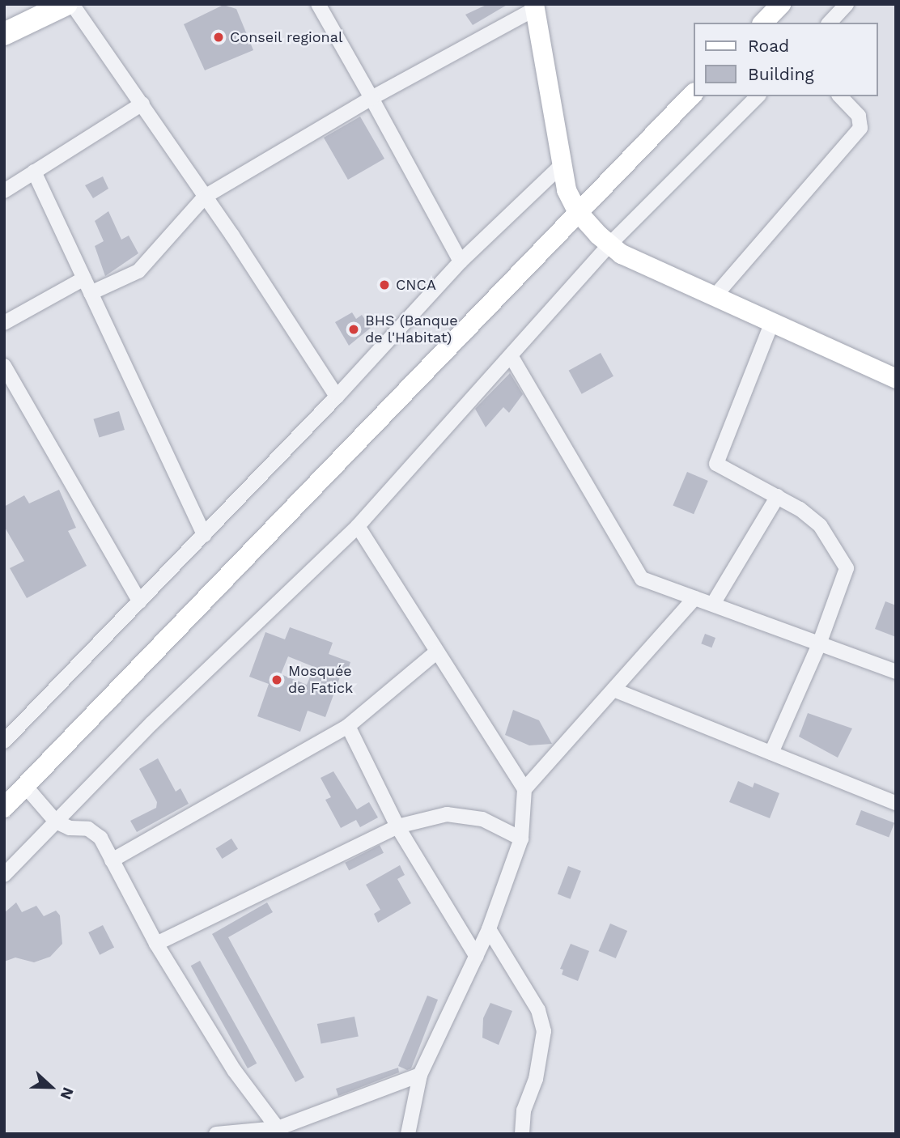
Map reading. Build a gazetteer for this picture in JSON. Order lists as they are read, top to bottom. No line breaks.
{"places":["Conseil regional","CNCA","BHS (Banque de l'Habitat)","Mosquée de Fatick"],"legend":["Road","Building"],"north":"right"}
